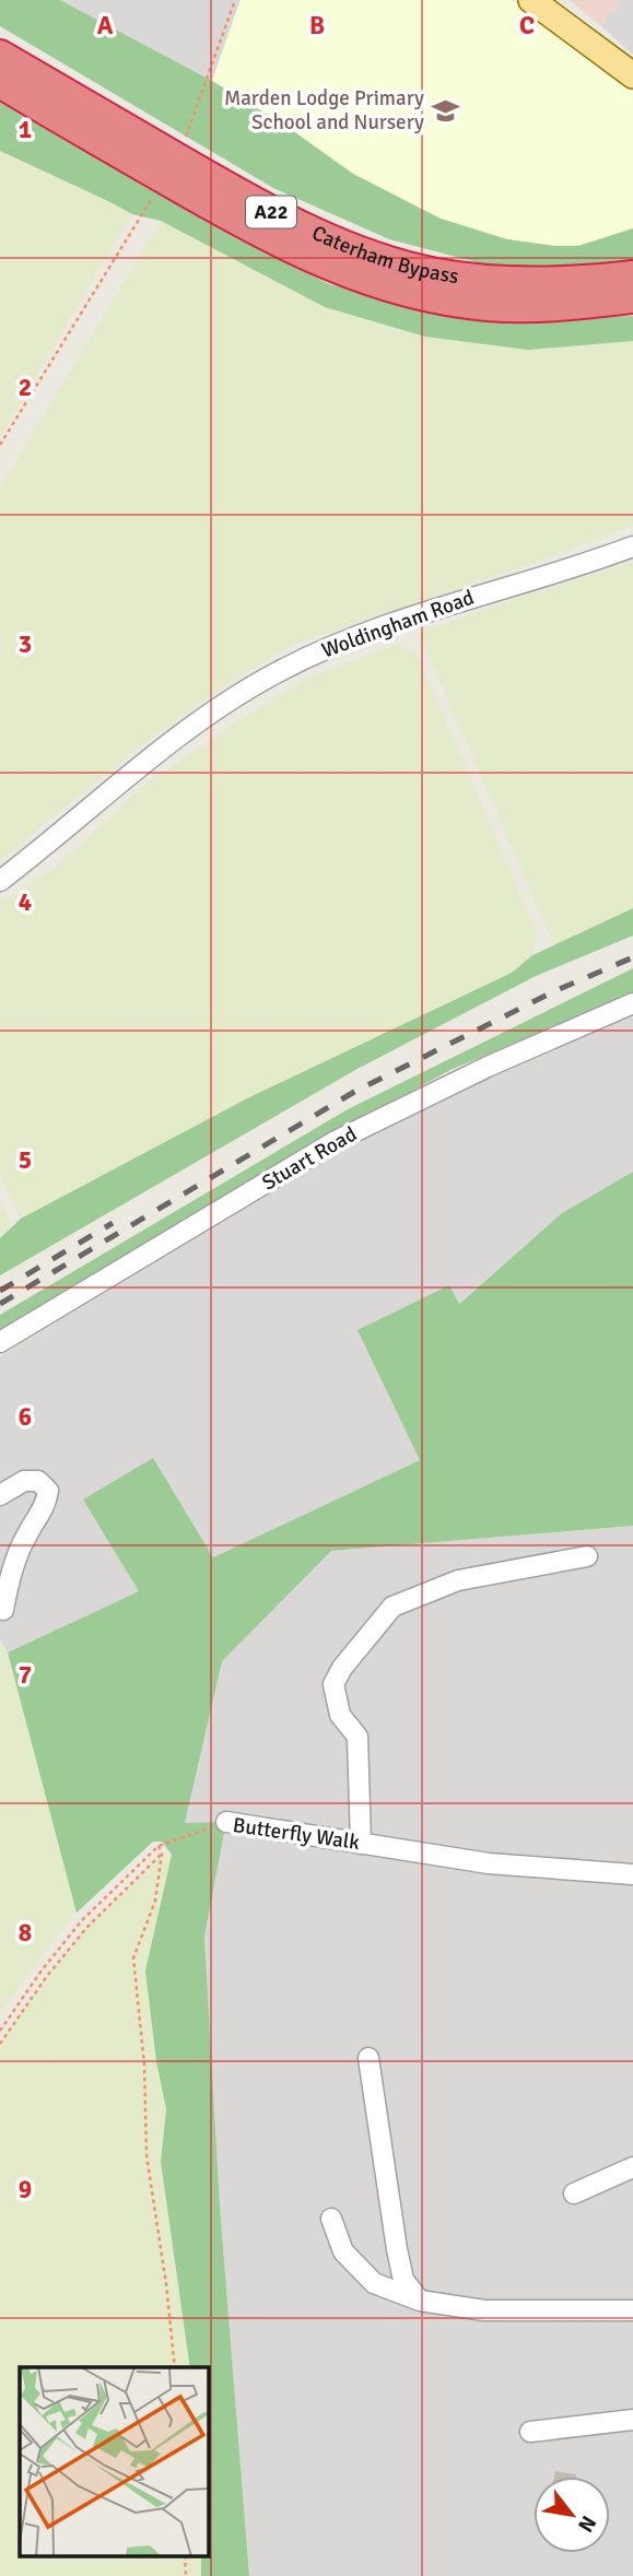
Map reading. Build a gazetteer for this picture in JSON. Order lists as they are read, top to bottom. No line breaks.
{"streets":{"highway":["A22","Caterham Bypass"],"street":["Woldingham Road","Stuart Road","Butterfly Walk"]},"places":{"school or university":["Marden Lodge Primary School and Nursery"]},"north":"bottom right","grid":{"columns":["A","B","C"],"rows":["1","2","3","4","5","6","7","8","9"]}}
